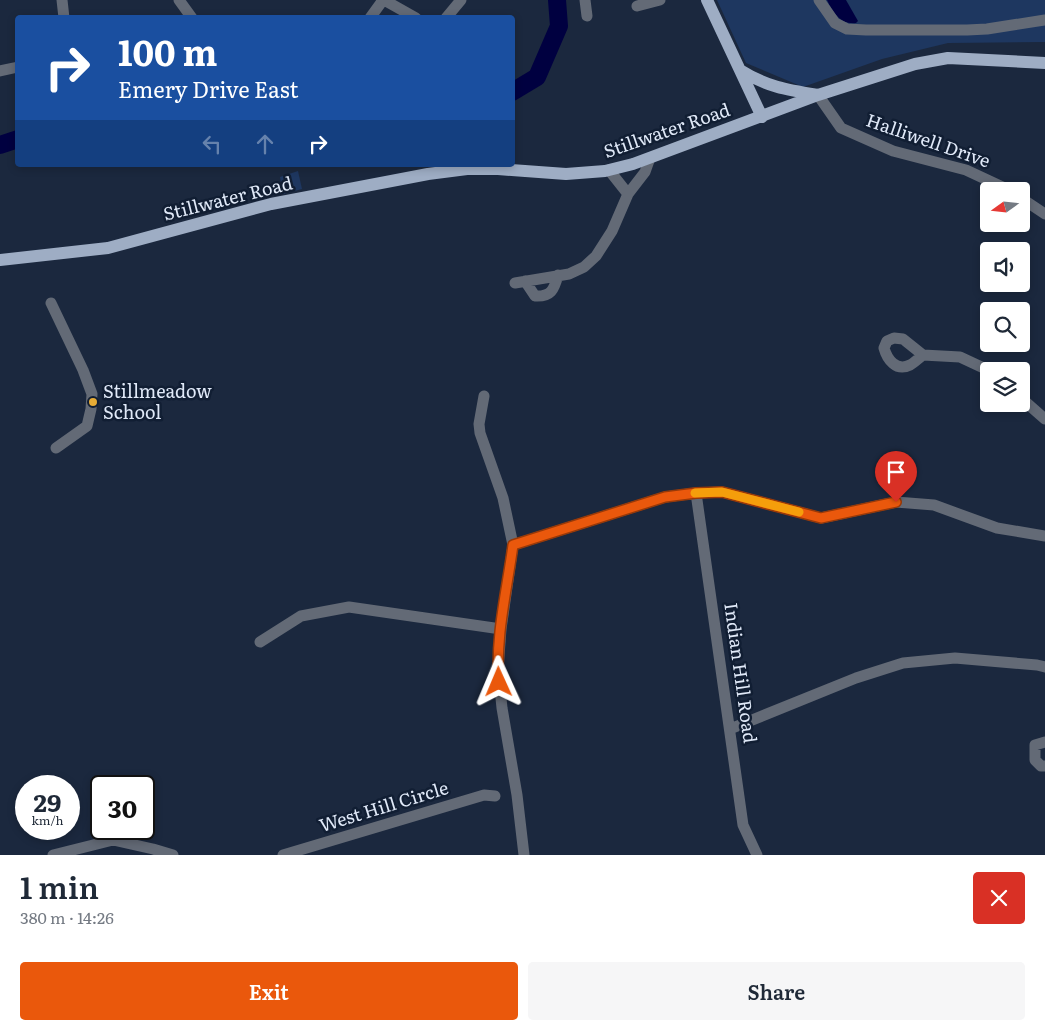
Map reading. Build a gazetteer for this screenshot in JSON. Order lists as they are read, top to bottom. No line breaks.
{"streets":{"main road":["Stillwater Road"],"street":["Halliwell Drive","Indian Hill Road","West Hill Circle"]},"crossings":[["Stillwater Road","Halliwell Drive"]],"places":["Stillmeadow School"],"north":"left","page":{"turn":["100 m","Emery Drive East"],"speed":"29 km/h","limit":"30","heading":["1 min","380 m · 14:26"],"buttons":["Exit","Share"]}}
